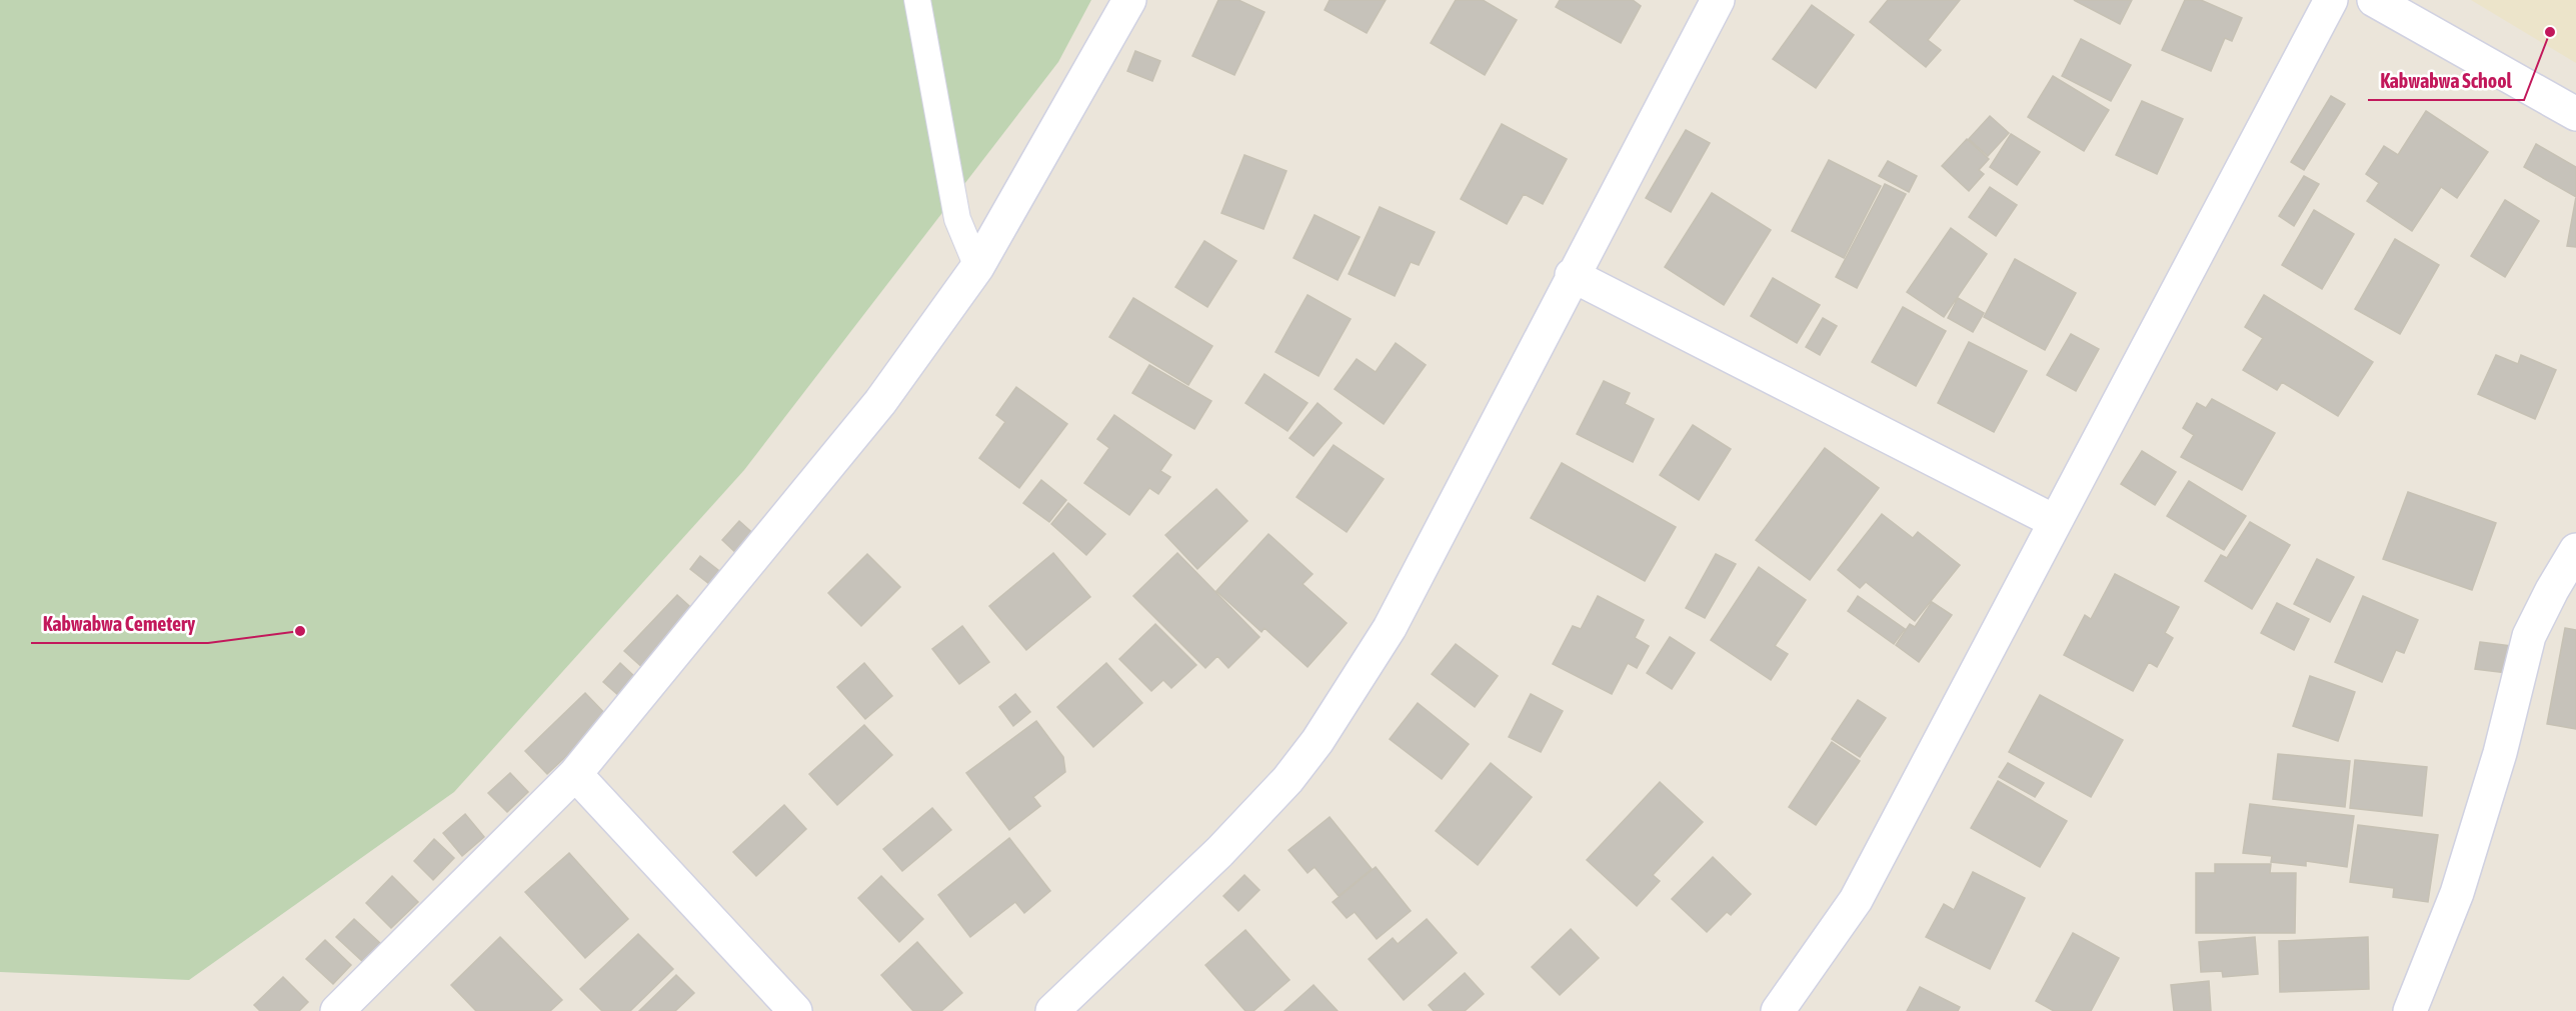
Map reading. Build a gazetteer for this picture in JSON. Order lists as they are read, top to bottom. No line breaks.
{"places":["Kabwabwa School","Kabwabwa Cemetery"]}
